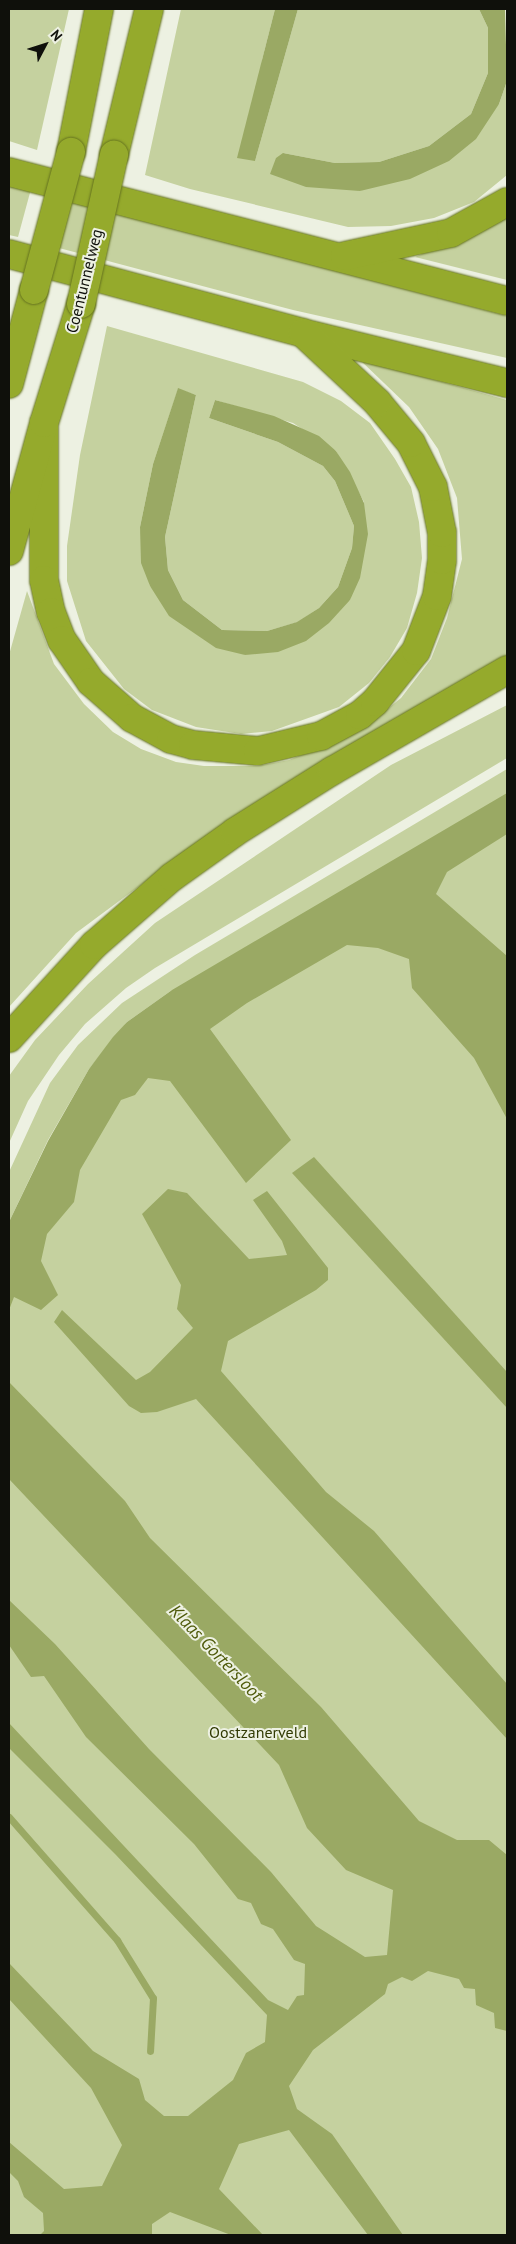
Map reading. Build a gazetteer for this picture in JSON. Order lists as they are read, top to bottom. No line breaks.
{"streets":{"highway":["Coentunnelweg"]},"water":["Klaas Gortersloot"],"parks":["Oostzanerveld"],"north":"top right"}
